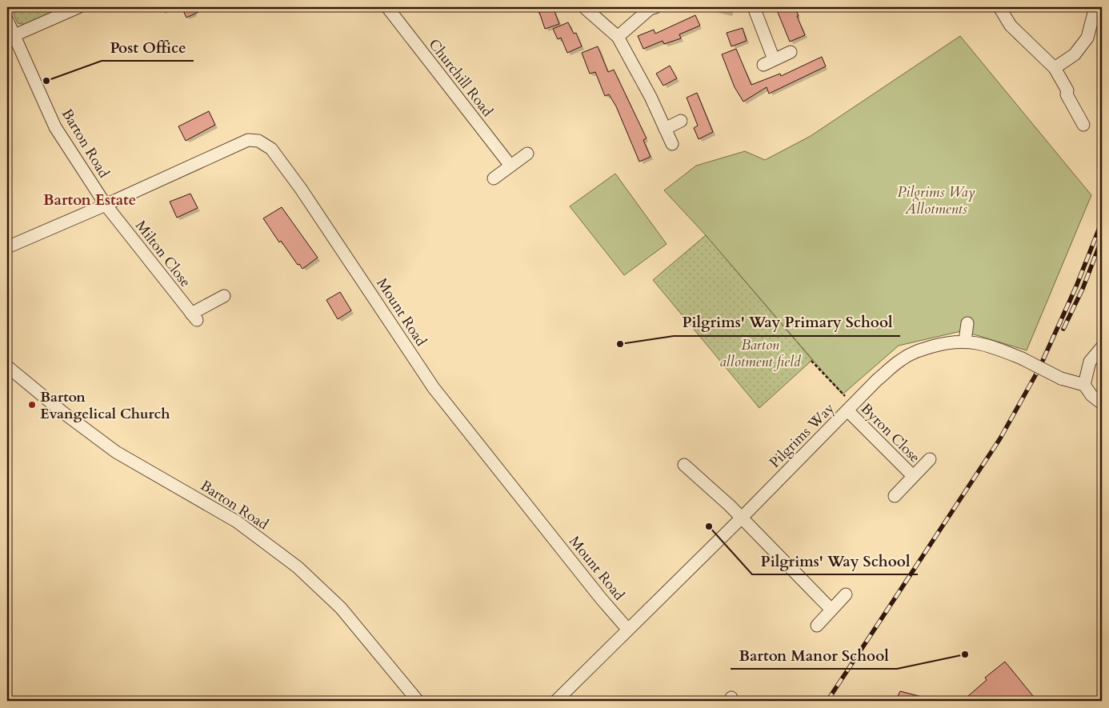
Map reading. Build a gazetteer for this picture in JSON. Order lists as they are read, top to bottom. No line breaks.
{"streets":{"street":["Churchill Road","Barton Road","Milton Close","Mount Road","Byron Close","Pilgrims Way"]},"crossings":[["Barton Road","Milton Close"],["Barton Road","Mount Road"],["Milton Close","Mount Road"],["Mount Road","Pilgrims Way"],["Byron Close","Pilgrims Way"]],"districts":["Barton Estate"],"parks":["Pilgrims Way Allotments","Barton allotment field"],"places":["Post Office","Pilgrims' Way Primary School","Barton Evangelical Church","Pilgrims' Way School","Barton Manor School"]}
